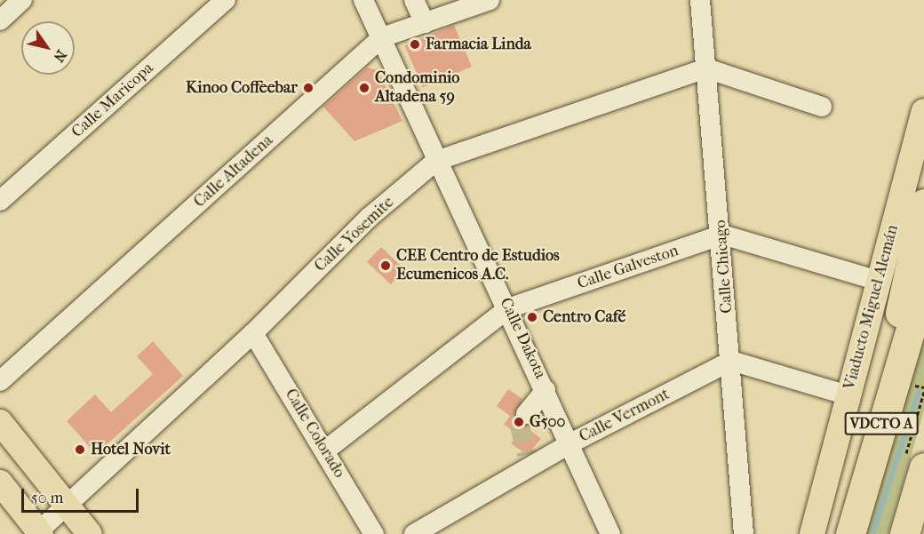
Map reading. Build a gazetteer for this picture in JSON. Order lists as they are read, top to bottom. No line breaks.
{"streets":{"highway":["VDCTO A"],"main road":["Viaducto Miguel Alemán"],"street":["Calle Maricopa","Calle Altadena","Calle Yosemite","Calle Chicago","Calle Galveston","Calle Dakota","Calle Vermont","Calle Colorado"]},"crossings":[["Calle Altadena","Calle Dakota"],["Calle Yosemite","Calle Chicago"],["Calle Yosemite","Calle Dakota"],["Calle Yosemite","Calle Colorado"],["Calle Chicago","Calle Galveston"],["Calle Chicago","Calle Vermont"],["Calle Galveston","Calle Dakota"],["Calle Galveston","Calle Colorado"],["Calle Dakota","Calle Vermont"]],"places":["Farmacia Linda","Kinoo Coffeebar","Condominio Altadena 59","CEE Centro de Estudios Ecumenicos A.C.","Centro Café","G500","Hotel Novit"],"scale_bar":"50 m","north":"bottom right"}
